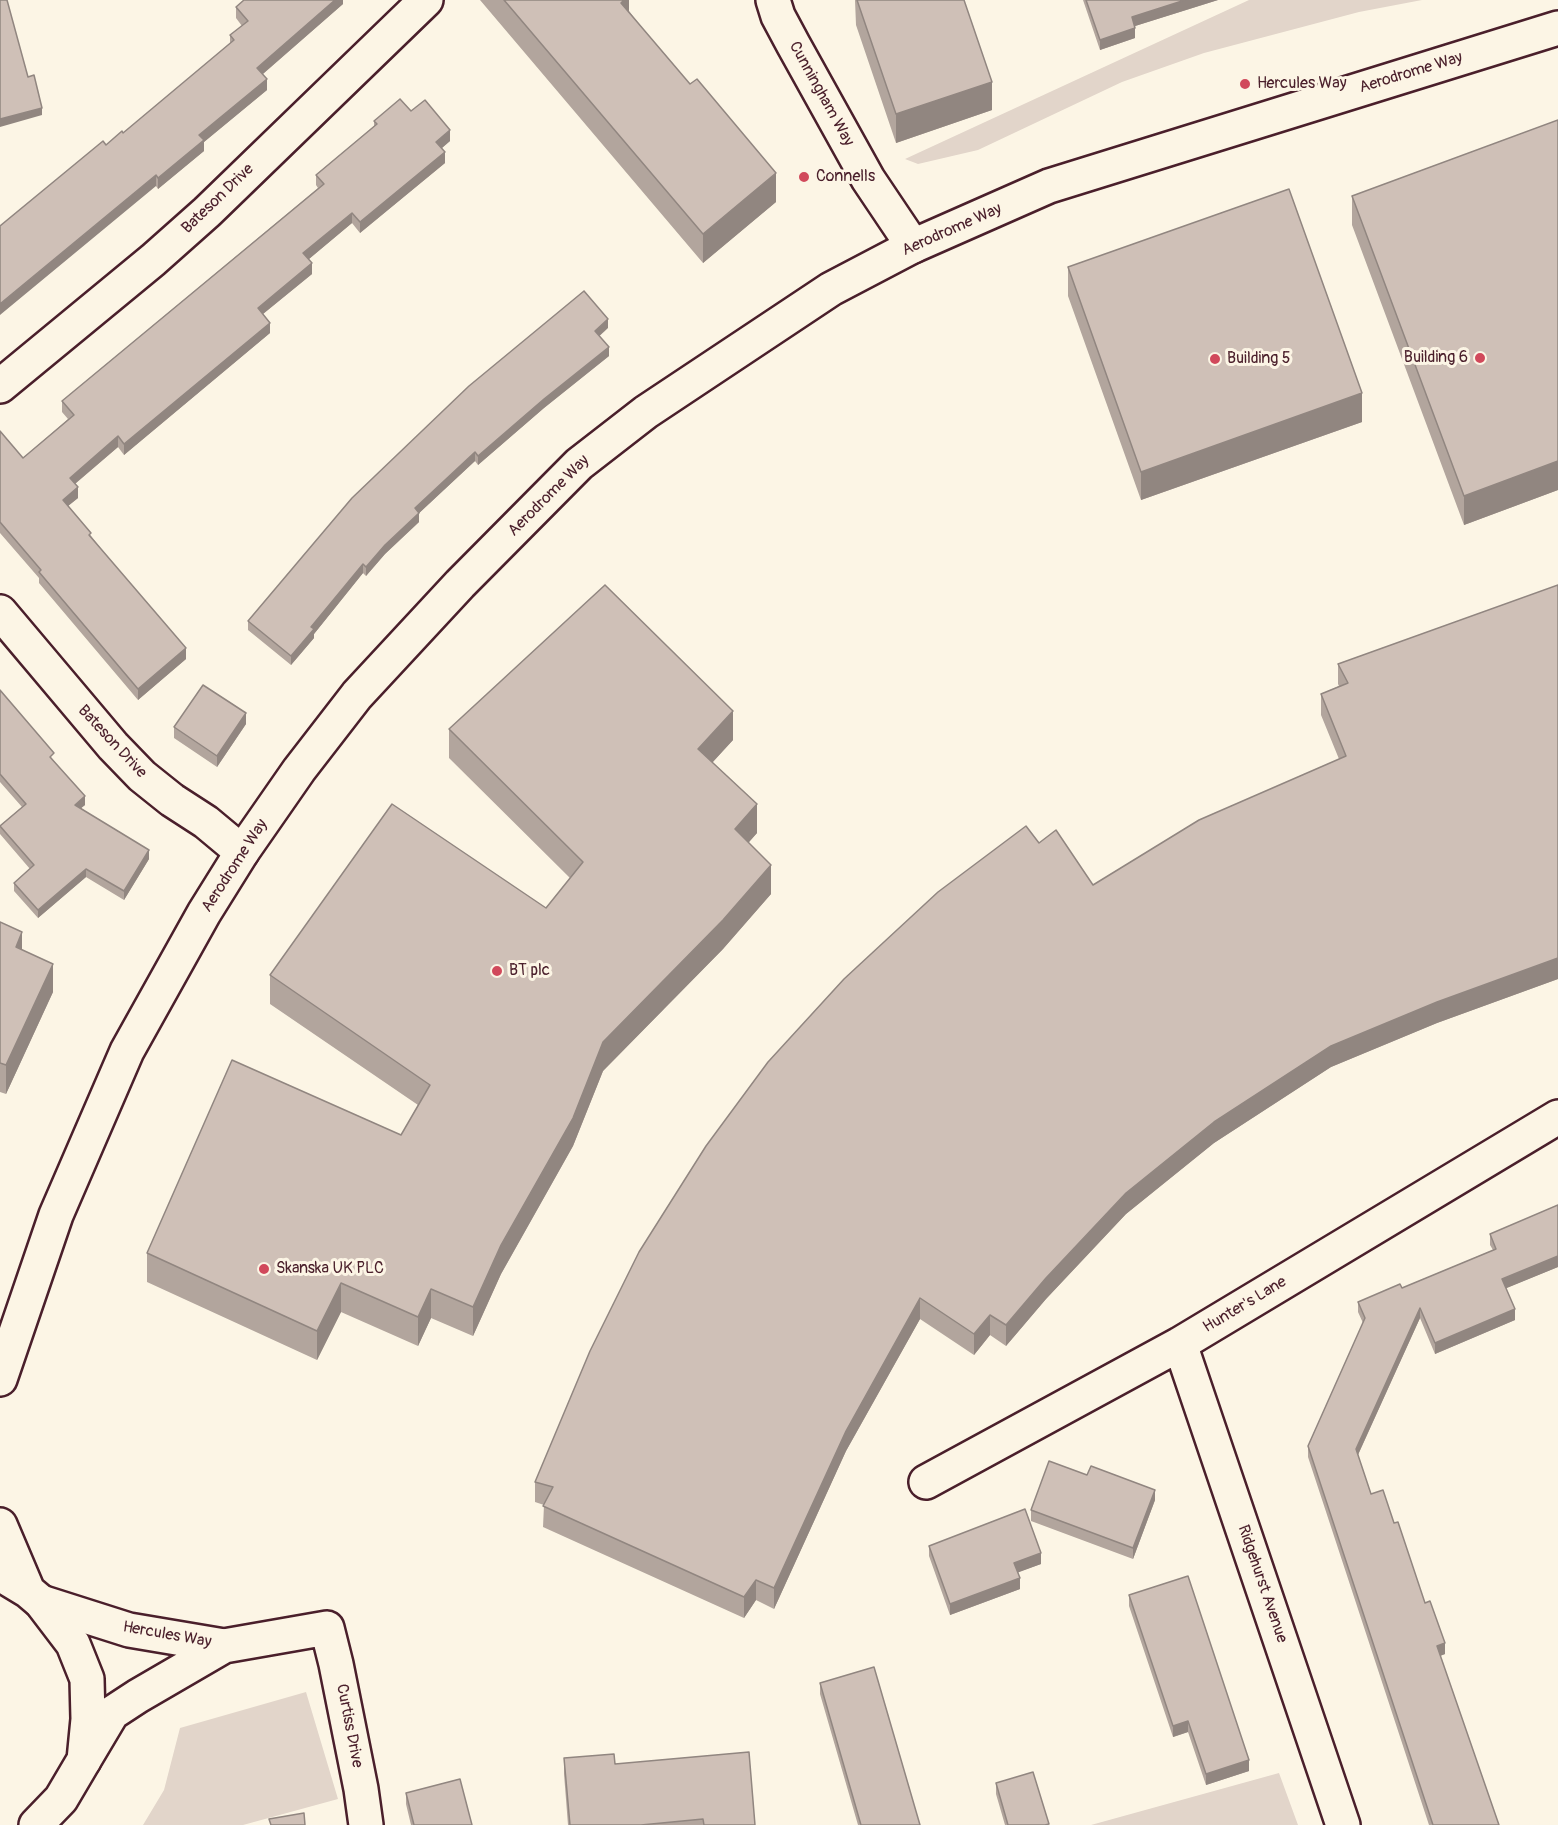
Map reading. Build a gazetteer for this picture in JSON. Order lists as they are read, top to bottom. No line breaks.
{"streets":{"street":["Aerodrome Way","Cunningham Way","Bateson Drive","Hunter's Lane","Ridgehurst Avenue","Hercules Way","Curtiss Drive"]},"crossings":[["Aerodrome Way","Cunningham Way"],["Aerodrome Way","Bateson Drive"],["Hunter's Lane","Ridgehurst Avenue"],["Hercules Way","Curtiss Drive"]],"places":["Hercules Way","Connells","Building 6","Building 5","BT plc","Skanska UK PLC"]}
